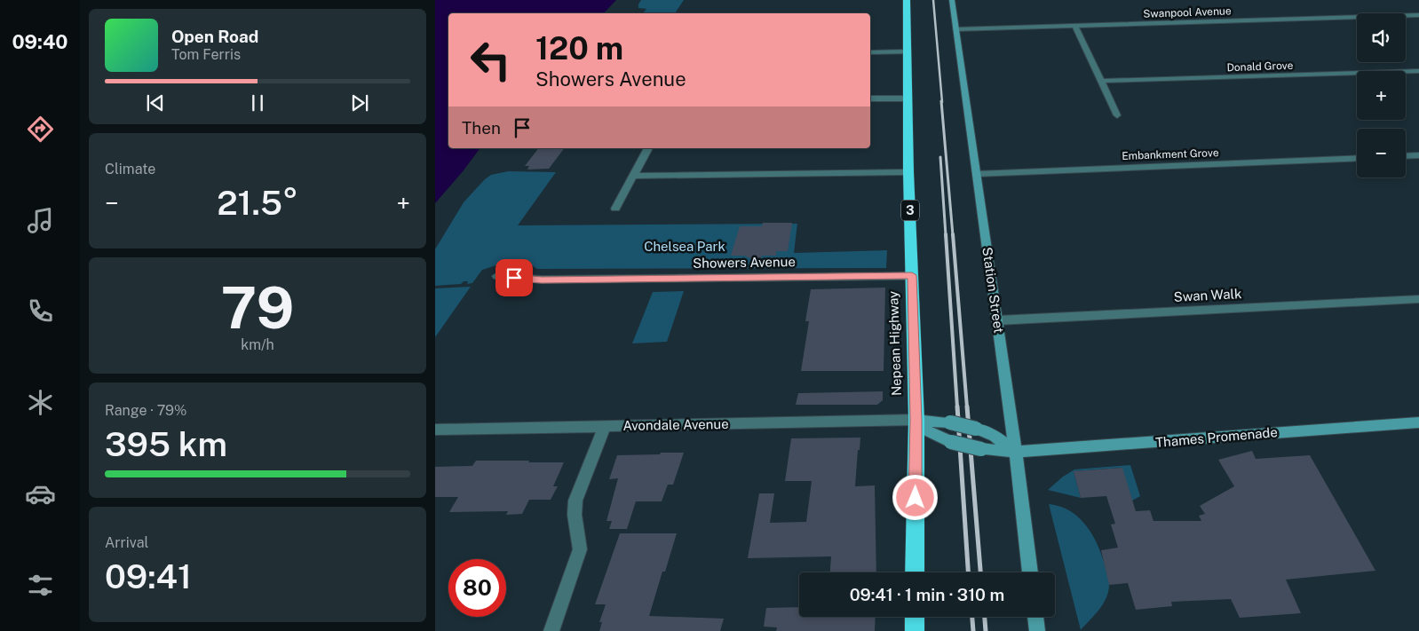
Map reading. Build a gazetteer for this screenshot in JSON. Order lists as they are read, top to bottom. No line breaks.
{"streets":{"highway":["3","Nepean Highway"],"street":["Swanpool Avenue","Donald Grove","Embankment Grove","Showers Avenue","Station Street","Swan Walk","Avondale Avenue","Thames Promenade"]},"crossings":[["Swanpool Avenue","Station Street"],["Embankment Grove","Station Street"],["Showers Avenue","Nepean Highway"],["Station Street","Swan Walk"],["Station Street","Thames Promenade"],["Nepean Highway","Avondale Avenue"],["Nepean Highway","Thames Promenade"],["Avondale Avenue","Thames Promenade"]],"parks":["Chelsea Park"],"page":{"tabs":"09:40","map_buttons":["+","−"],"turn":["120 m","Showers Avenue"],"song":["Open Road","Tom Ferris"],"then":"Then","tile":["Climate",["79","km/h"],["Range · 79%","395 km"],["Arrival","09:41"]],"heat":["−","21.5°","+"],"limit":"80","trip":"09:41 · 1 min · 310 m"}}
